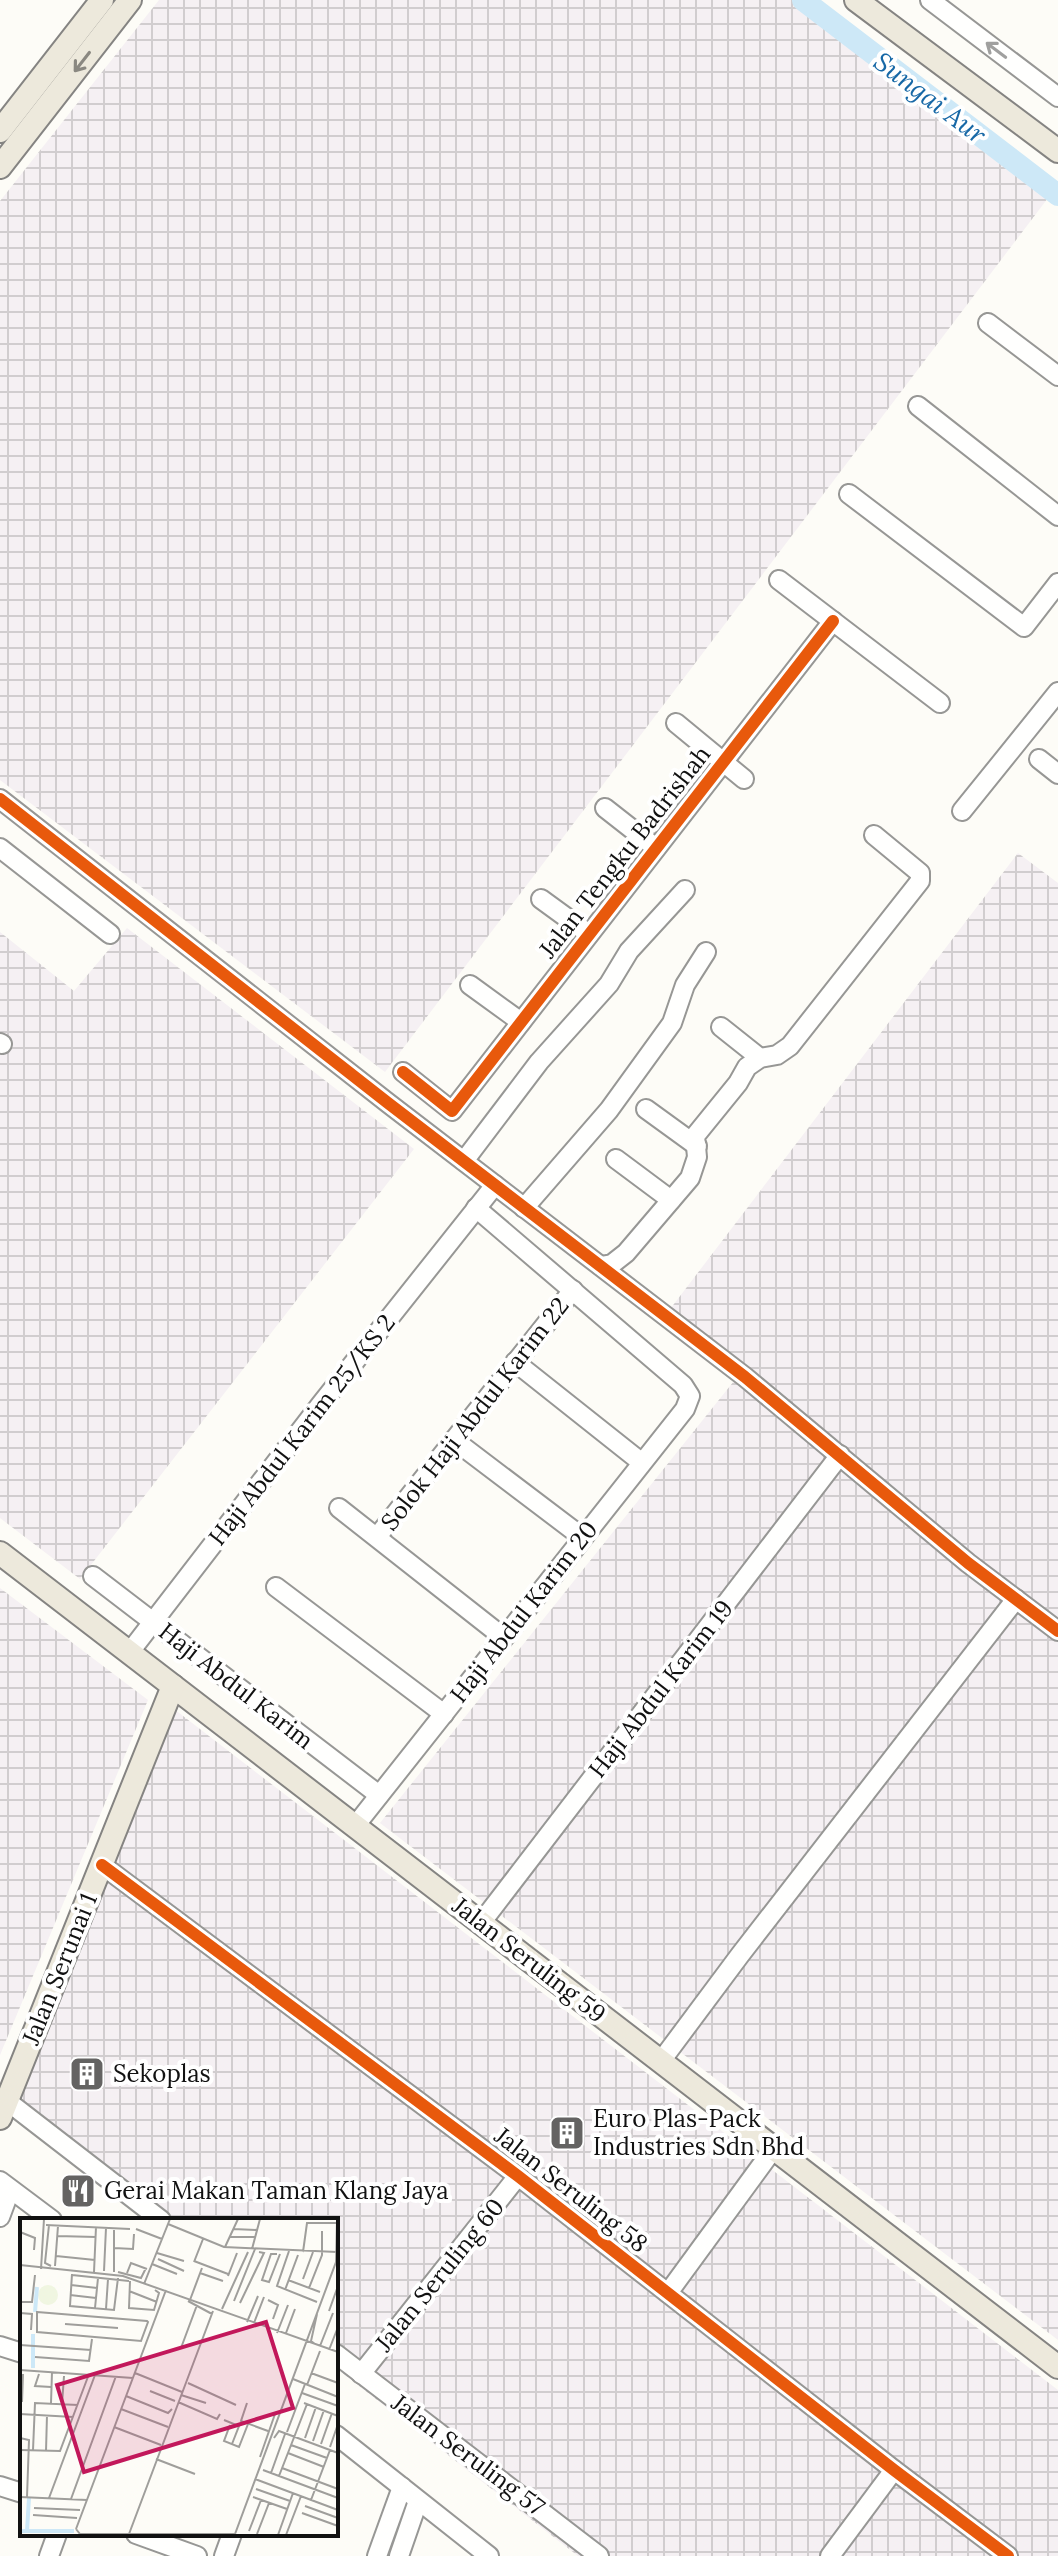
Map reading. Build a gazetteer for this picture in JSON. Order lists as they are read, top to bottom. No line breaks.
{"streets":{"main road":["Jalan Seruling 59","Jalan Serunai 1"],"street":["Jalan Tengku Badrishah","Solok Haji Abdul Karim 22","Haji Abdul Karim 25/KS 2","Haji Abdul Karim 20","Haji Abdul Karim","Haji Abdul Karim 19","Jalan Seruling 58","Jalan Seruling 60","Jalan Seruling 57"]},"crossings":[["Solok Haji Abdul Karim 22","Haji Abdul Karim 20"],["Haji Abdul Karim 25/KS 2","Haji Abdul Karim"],["Haji Abdul Karim 25/KS 2","Jalan Seruling 59"],["Haji Abdul Karim 20","Haji Abdul Karim"],["Haji Abdul Karim 20","Jalan Seruling 59"],["Haji Abdul Karim 19","Jalan Seruling 59"],["Jalan Seruling 59","Jalan Serunai 1"],["Jalan Serunai 1","Jalan Seruling 58"],["Jalan Seruling 58","Jalan Seruling 60"],["Jalan Seruling 60","Jalan Seruling 57"]],"water":["Sungai Aur"],"places":{"building":["Sekoplas","Euro Plas-Pack Industries Sdn Bhd"],"restaurant":["Gerai Makan Taman Klang Jaya"]}}
